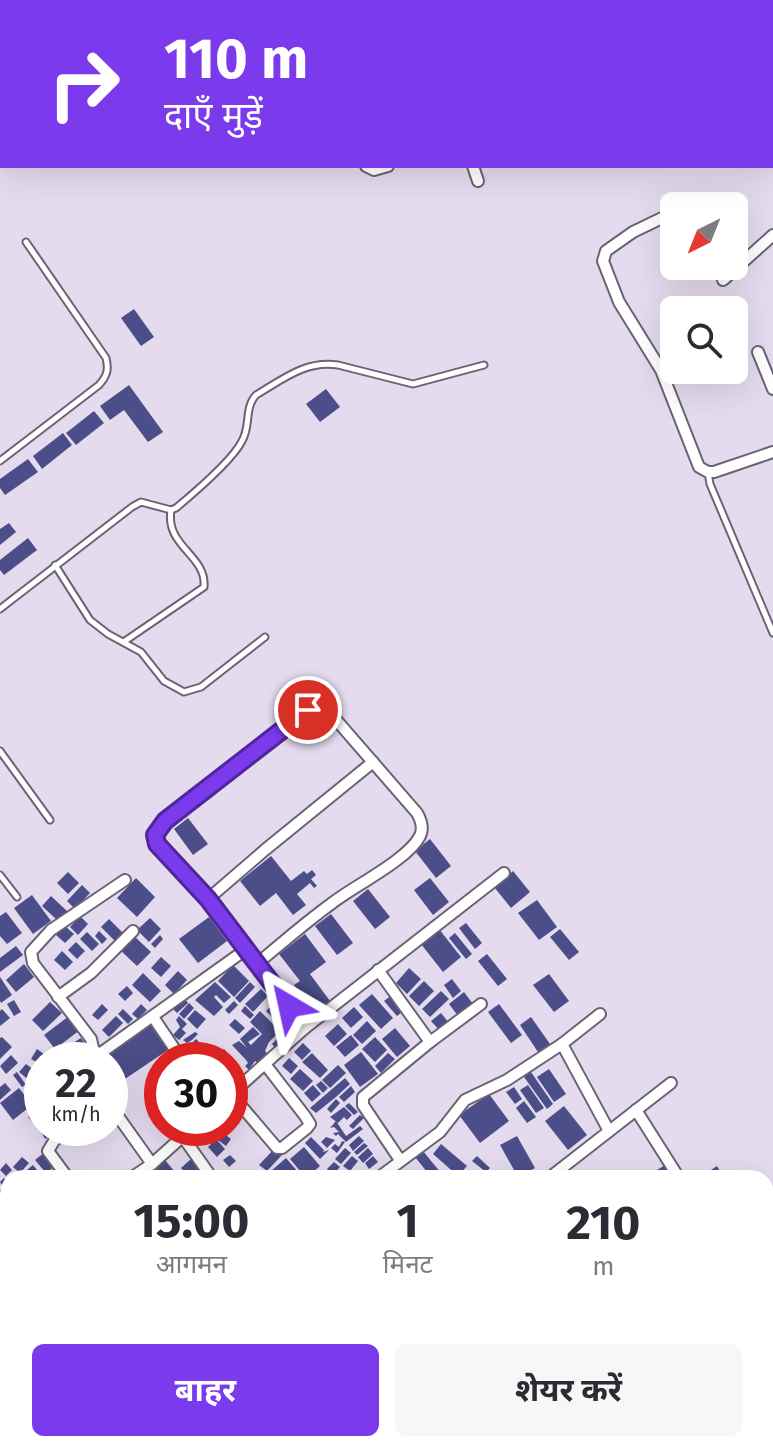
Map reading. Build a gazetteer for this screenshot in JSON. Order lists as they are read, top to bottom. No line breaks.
{"north":"bottom left","page":{"turn":["110 m","दाएँ मुड़ें"],"speed":"22 km/h","limit":"30","eta":["15:00","आगमन","1","मिनट","210","m"],"buttons":["बाहर","शेयर करें"]}}
